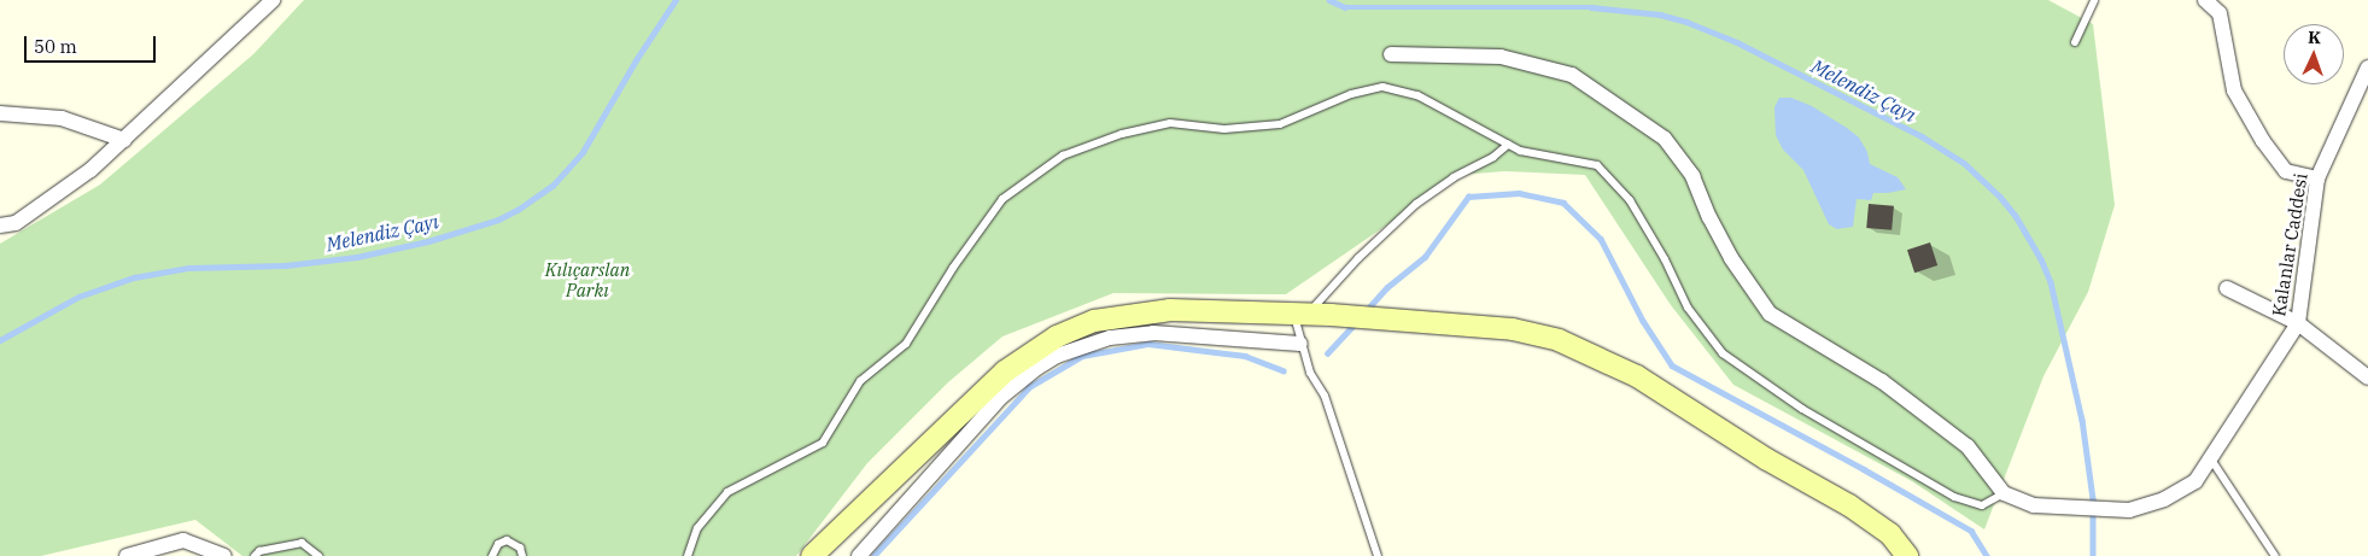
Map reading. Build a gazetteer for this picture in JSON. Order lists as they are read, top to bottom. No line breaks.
{"streets":{"street":["Kalanlar Caddesi"]},"water":["Melendiz Çayı"],"parks":["Kılıçarslan Parkı"],"scale_bar":"50 m","north":"top"}
